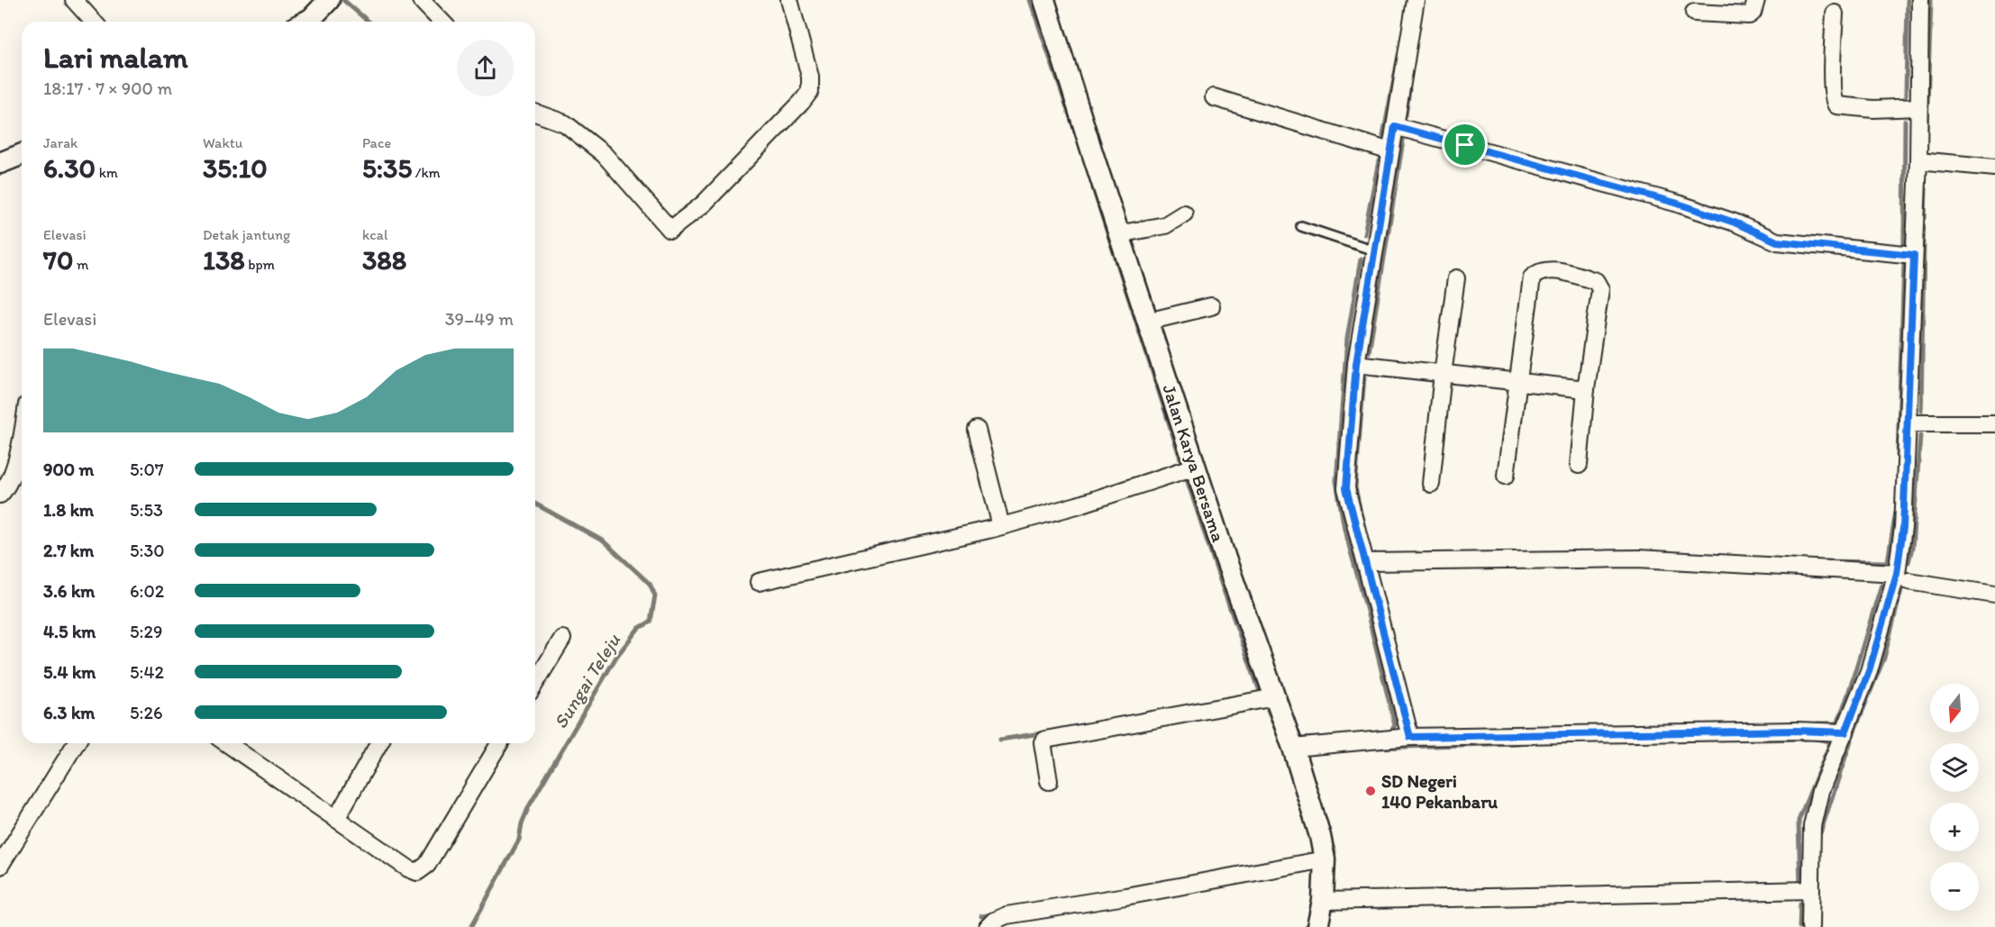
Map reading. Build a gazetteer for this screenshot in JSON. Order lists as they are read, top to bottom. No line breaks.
{"streets":{"street":["Jalan Karya Bersama"]},"water":["Sungai Teleju"],"places":["SD Negeri 140 Pekanbaru"],"north":"bottom","page":{"heading":["Lari malam","18:17 · 7 × 900 m"],"stats":[["Jarak","6.30 km"],["Waktu","35:10"],["Pace","5:35 /km"],["Elevasi","70 m"],["Detak jantung","138 bpm"],["kcal","388"]],"chart":["Elevasi","39–49 m"],"list":[{"name":"900 m","note":"5:07"},{"name":"1.8 km","note":"5:53"},{"name":"2.7 km","note":"5:30"},{"name":"3.6 km","note":"6:02"},{"name":"4.5 km","note":"5:29"},{"name":"5.4 km","note":"5:42"},{"name":"6.3 km","note":"5:26"}],"map_buttons":["+","−"]}}
